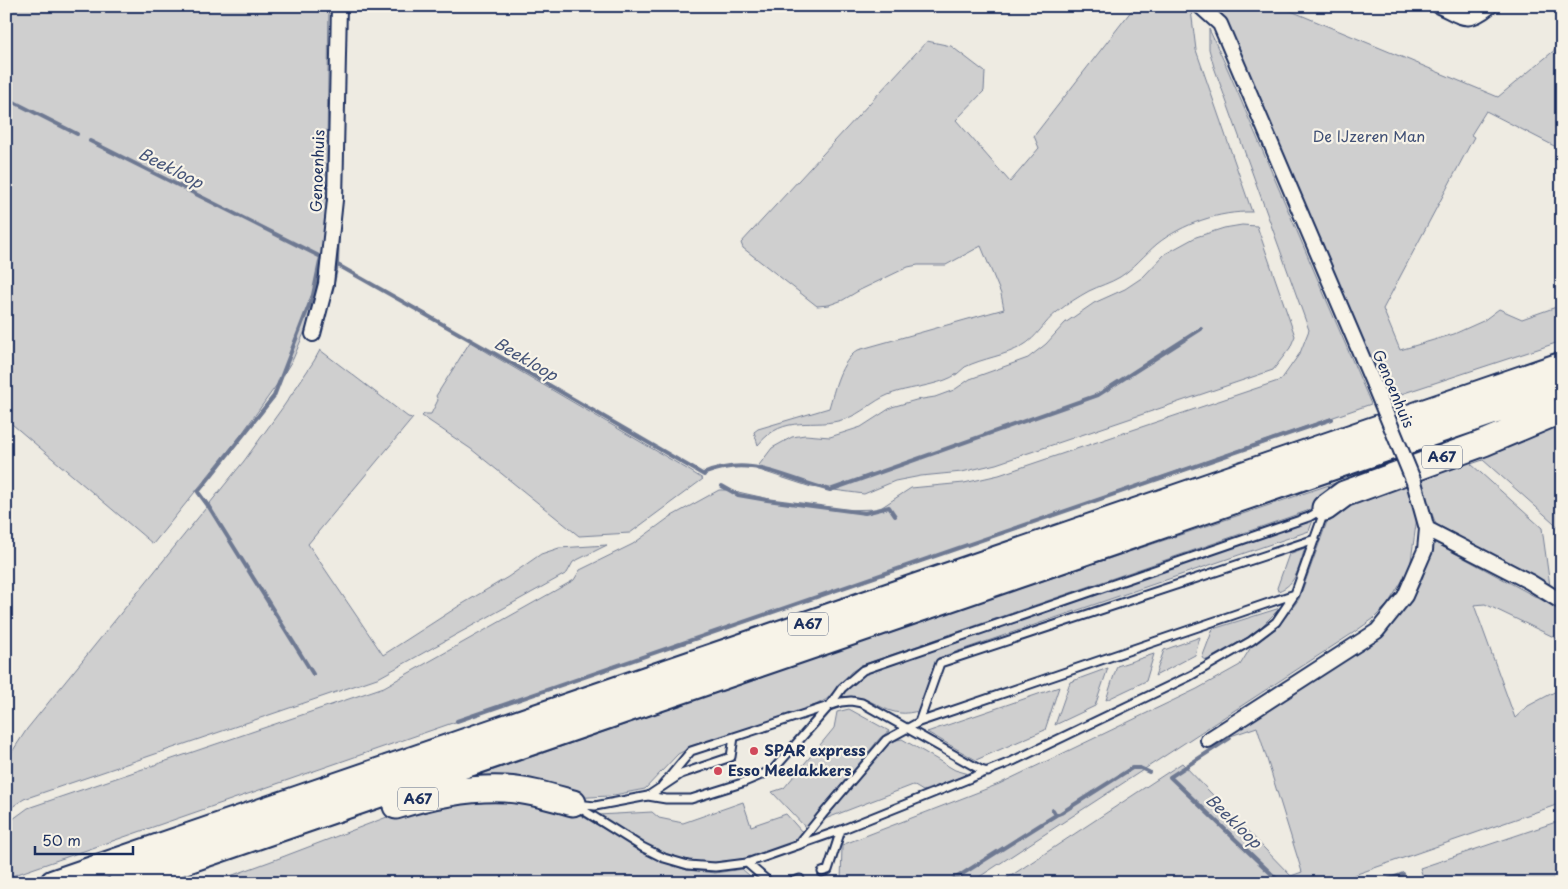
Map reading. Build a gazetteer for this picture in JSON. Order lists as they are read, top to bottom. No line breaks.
{"streets":{"highway":["A67"],"street":["Genoenhuis"]},"water":["Beekloop"],"parks":["De IJzeren Man"],"places":["SPAR express","Esso Meelakkers"],"scale_bar":"50 m"}
